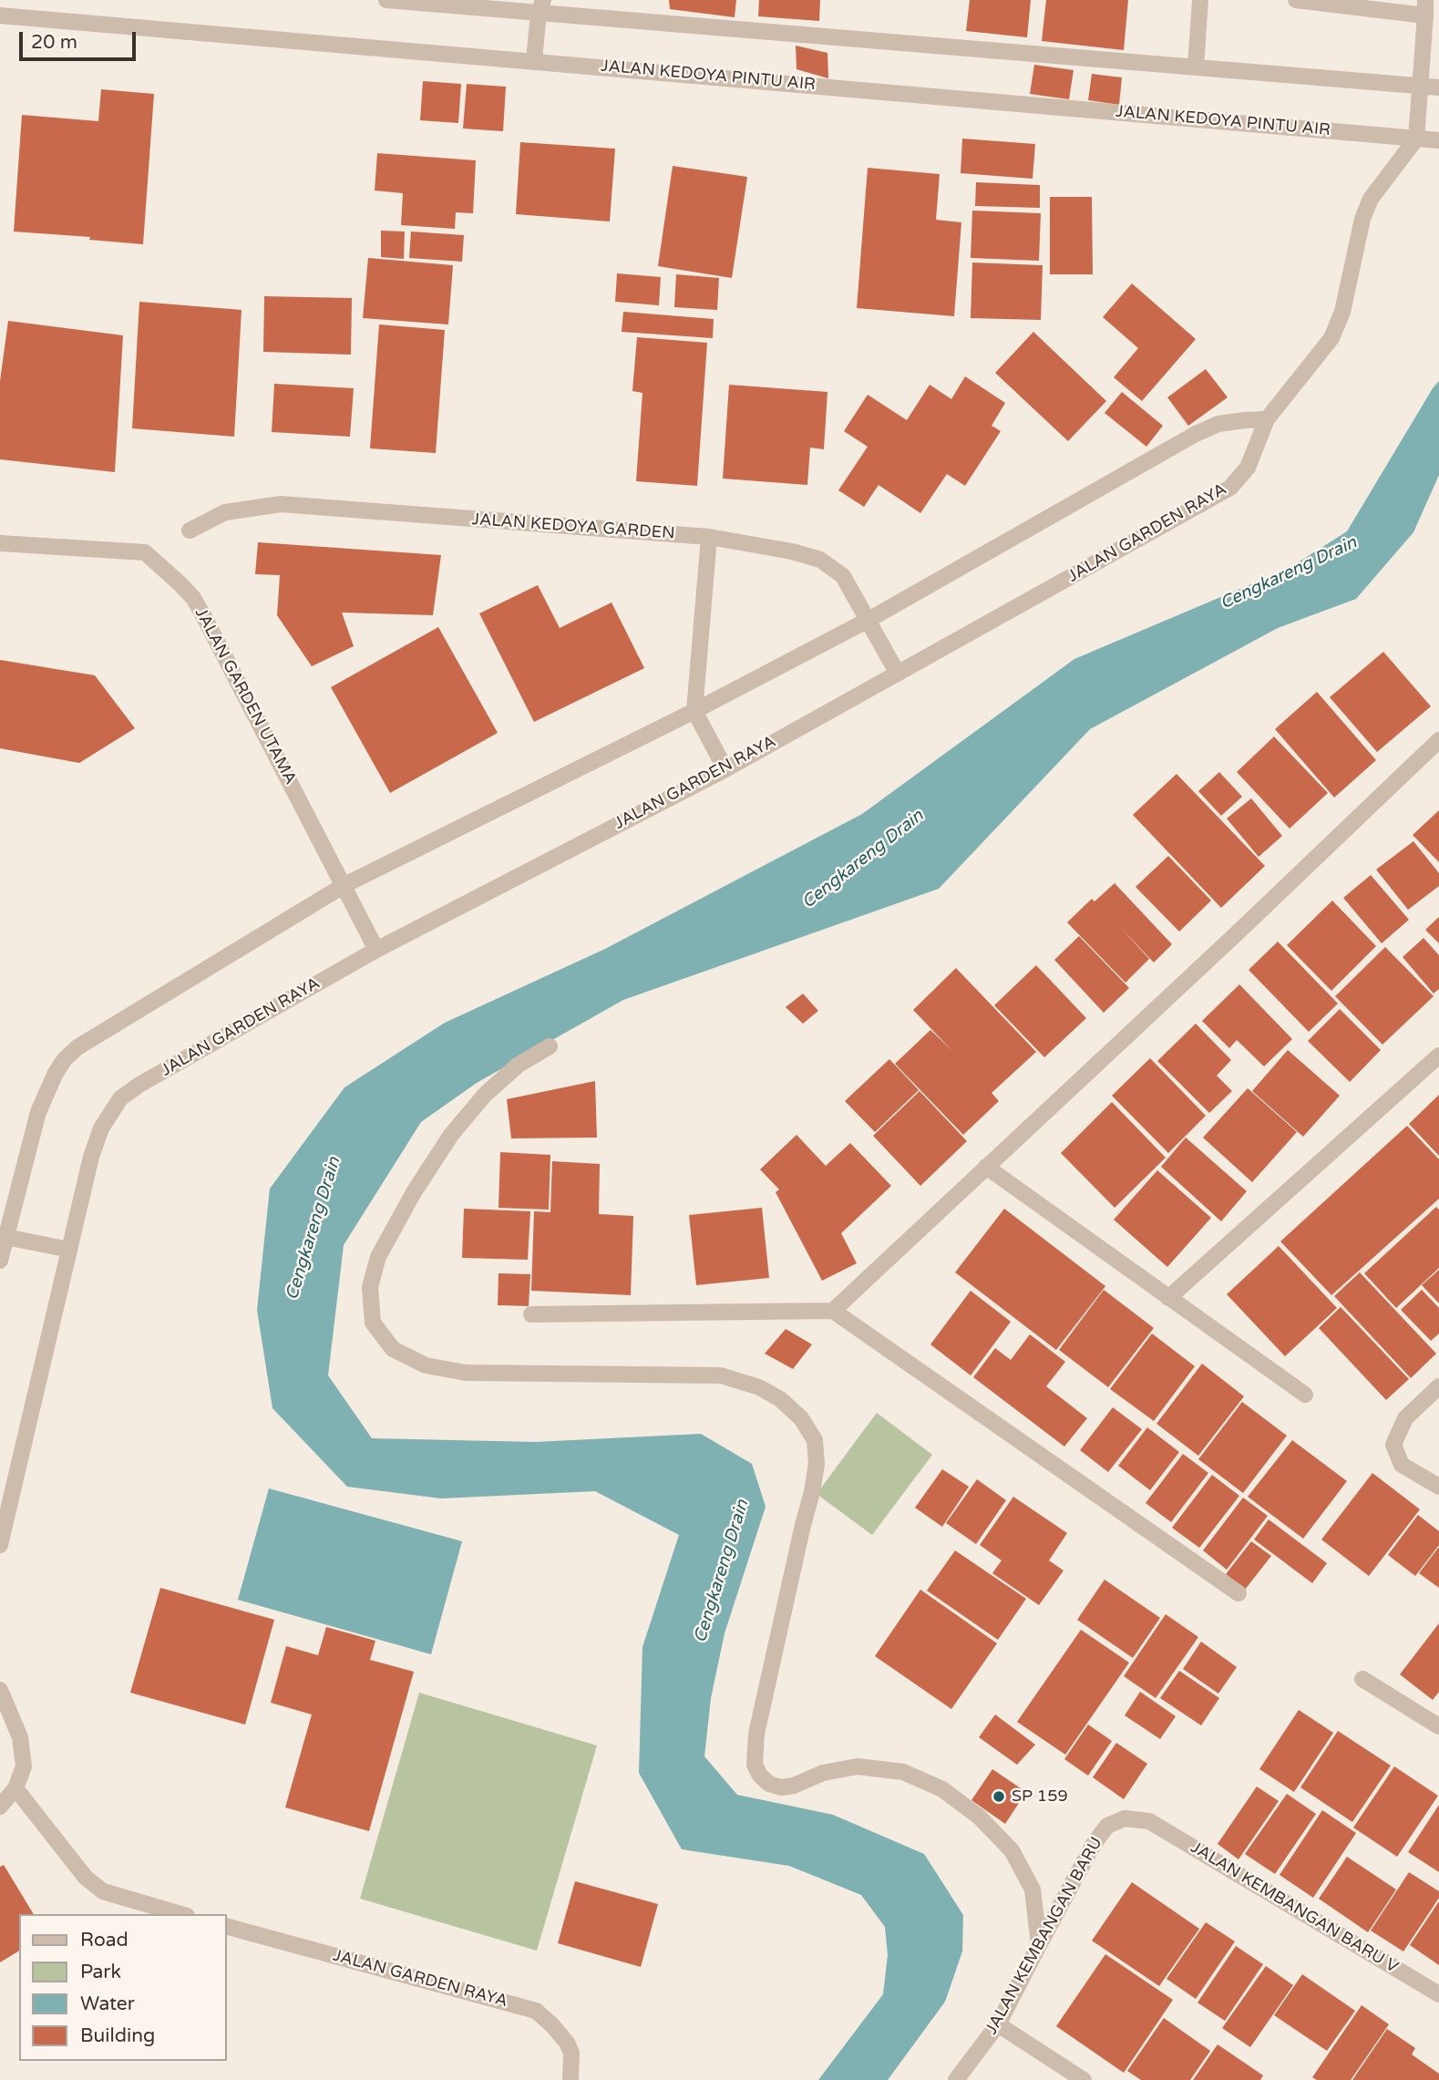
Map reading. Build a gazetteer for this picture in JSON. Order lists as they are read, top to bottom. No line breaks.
{"streets":{"street":["JALAN KEDOYA PINTU AIR","JALAN KEDOYA GARDEN","JALAN GARDEN RAYA","JALAN GARDEN UTAMA","JALAN KEMBANGAN BARU V","JALAN KEMBANGAN BARU"]},"crossings":[["JALAN KEDOYA GARDEN","JALAN GARDEN RAYA"],["JALAN GARDEN RAYA","JALAN GARDEN UTAMA"],["JALAN KEMBANGAN BARU V","JALAN KEMBANGAN BARU"]],"water":["Cengkareng Drain"],"places":["SP 159"],"legend":["Road","Park","Water","Building"],"scale_bar":"20 m"}
